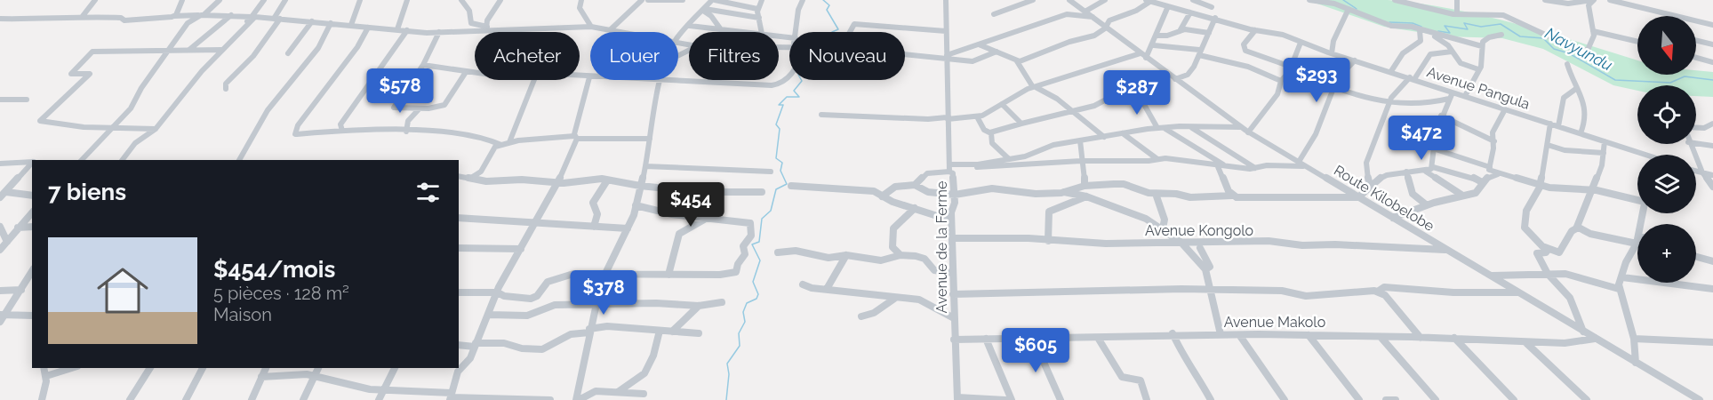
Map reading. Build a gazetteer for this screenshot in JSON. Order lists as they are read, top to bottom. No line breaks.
{"streets":{"street":["Avenue Pangula","Route Kilobelobe","Avenue Kongolo","Avenue de la Ferme","Avenue Makolo"]},"crossings":[["Route Kilobelobe","Avenue Kongolo"],["Route Kilobelobe","Avenue Makolo"],["Avenue Kongolo","Avenue de la Ferme"],["Avenue de la Ferme","Avenue Makolo"]],"water":["Navyundu"],"north":"bottom","page":{"map_buttons":"+","chip":["Acheter","Louer","Filtres","Nouveau"],"price":["$293","$578","$287","$472","$454","$378","$605"],"heading":"7 biens","list":[{"name":"$454/mois","note":"5 pièces · 128 m² · Maison"}]}}
